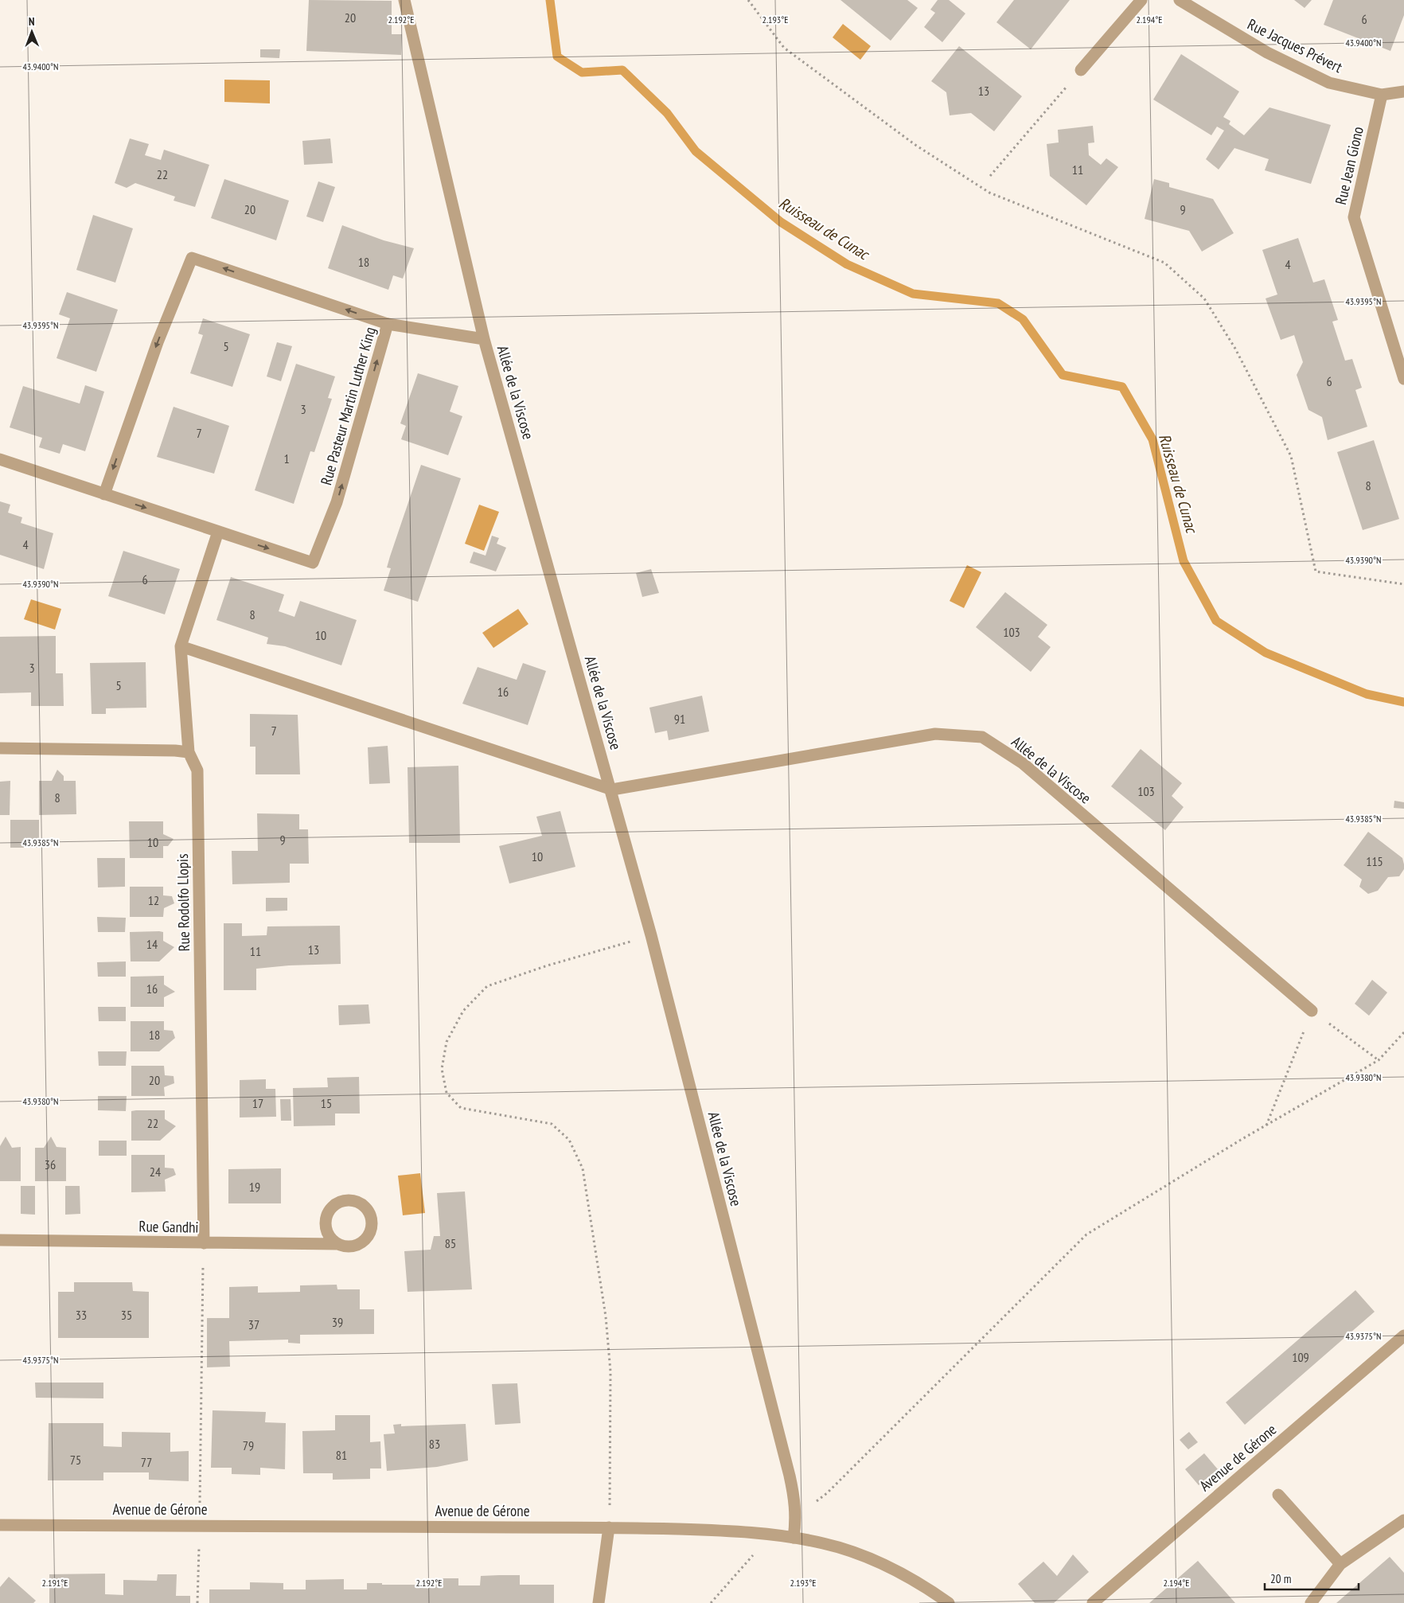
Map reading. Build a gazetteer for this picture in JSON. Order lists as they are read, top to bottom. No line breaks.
{"streets":{"street":["Rue Jacques Prévert","Rue Jean Giono","Allée de la Viscose","Rue Pasteur Martin Luther King","Rue Rodolfo Llopis","Rue Gandhi","Avenue de Gérone"]},"crossings":[["Rue Jacques Prévert","Rue Jean Giono"],["Allée de la Viscose","Avenue de Gérone"],["Rue Rodolfo Llopis","Rue Gandhi"]],"water":["Ruisseau de Cunac"],"house_numbers":["20","6","13","11","22","20","9","18","4","5","6","3","7","1","8","4","6","8","103","10","3","5","16","91","7","103","8","9","10","10","115","12","14","13","11","16","18","20","17","15","22","36","24","19","85","33","35","39","37","109","83","79","81","75","77"],"scale_bar":"20 m","north":"top","coordinates":["2.192°E","2.193°E","2.194°E","43.9400°N","43.9395°N","43.9390°N","43.9385°N","43.9380°N","43.9375°N","2.191°E"]}
